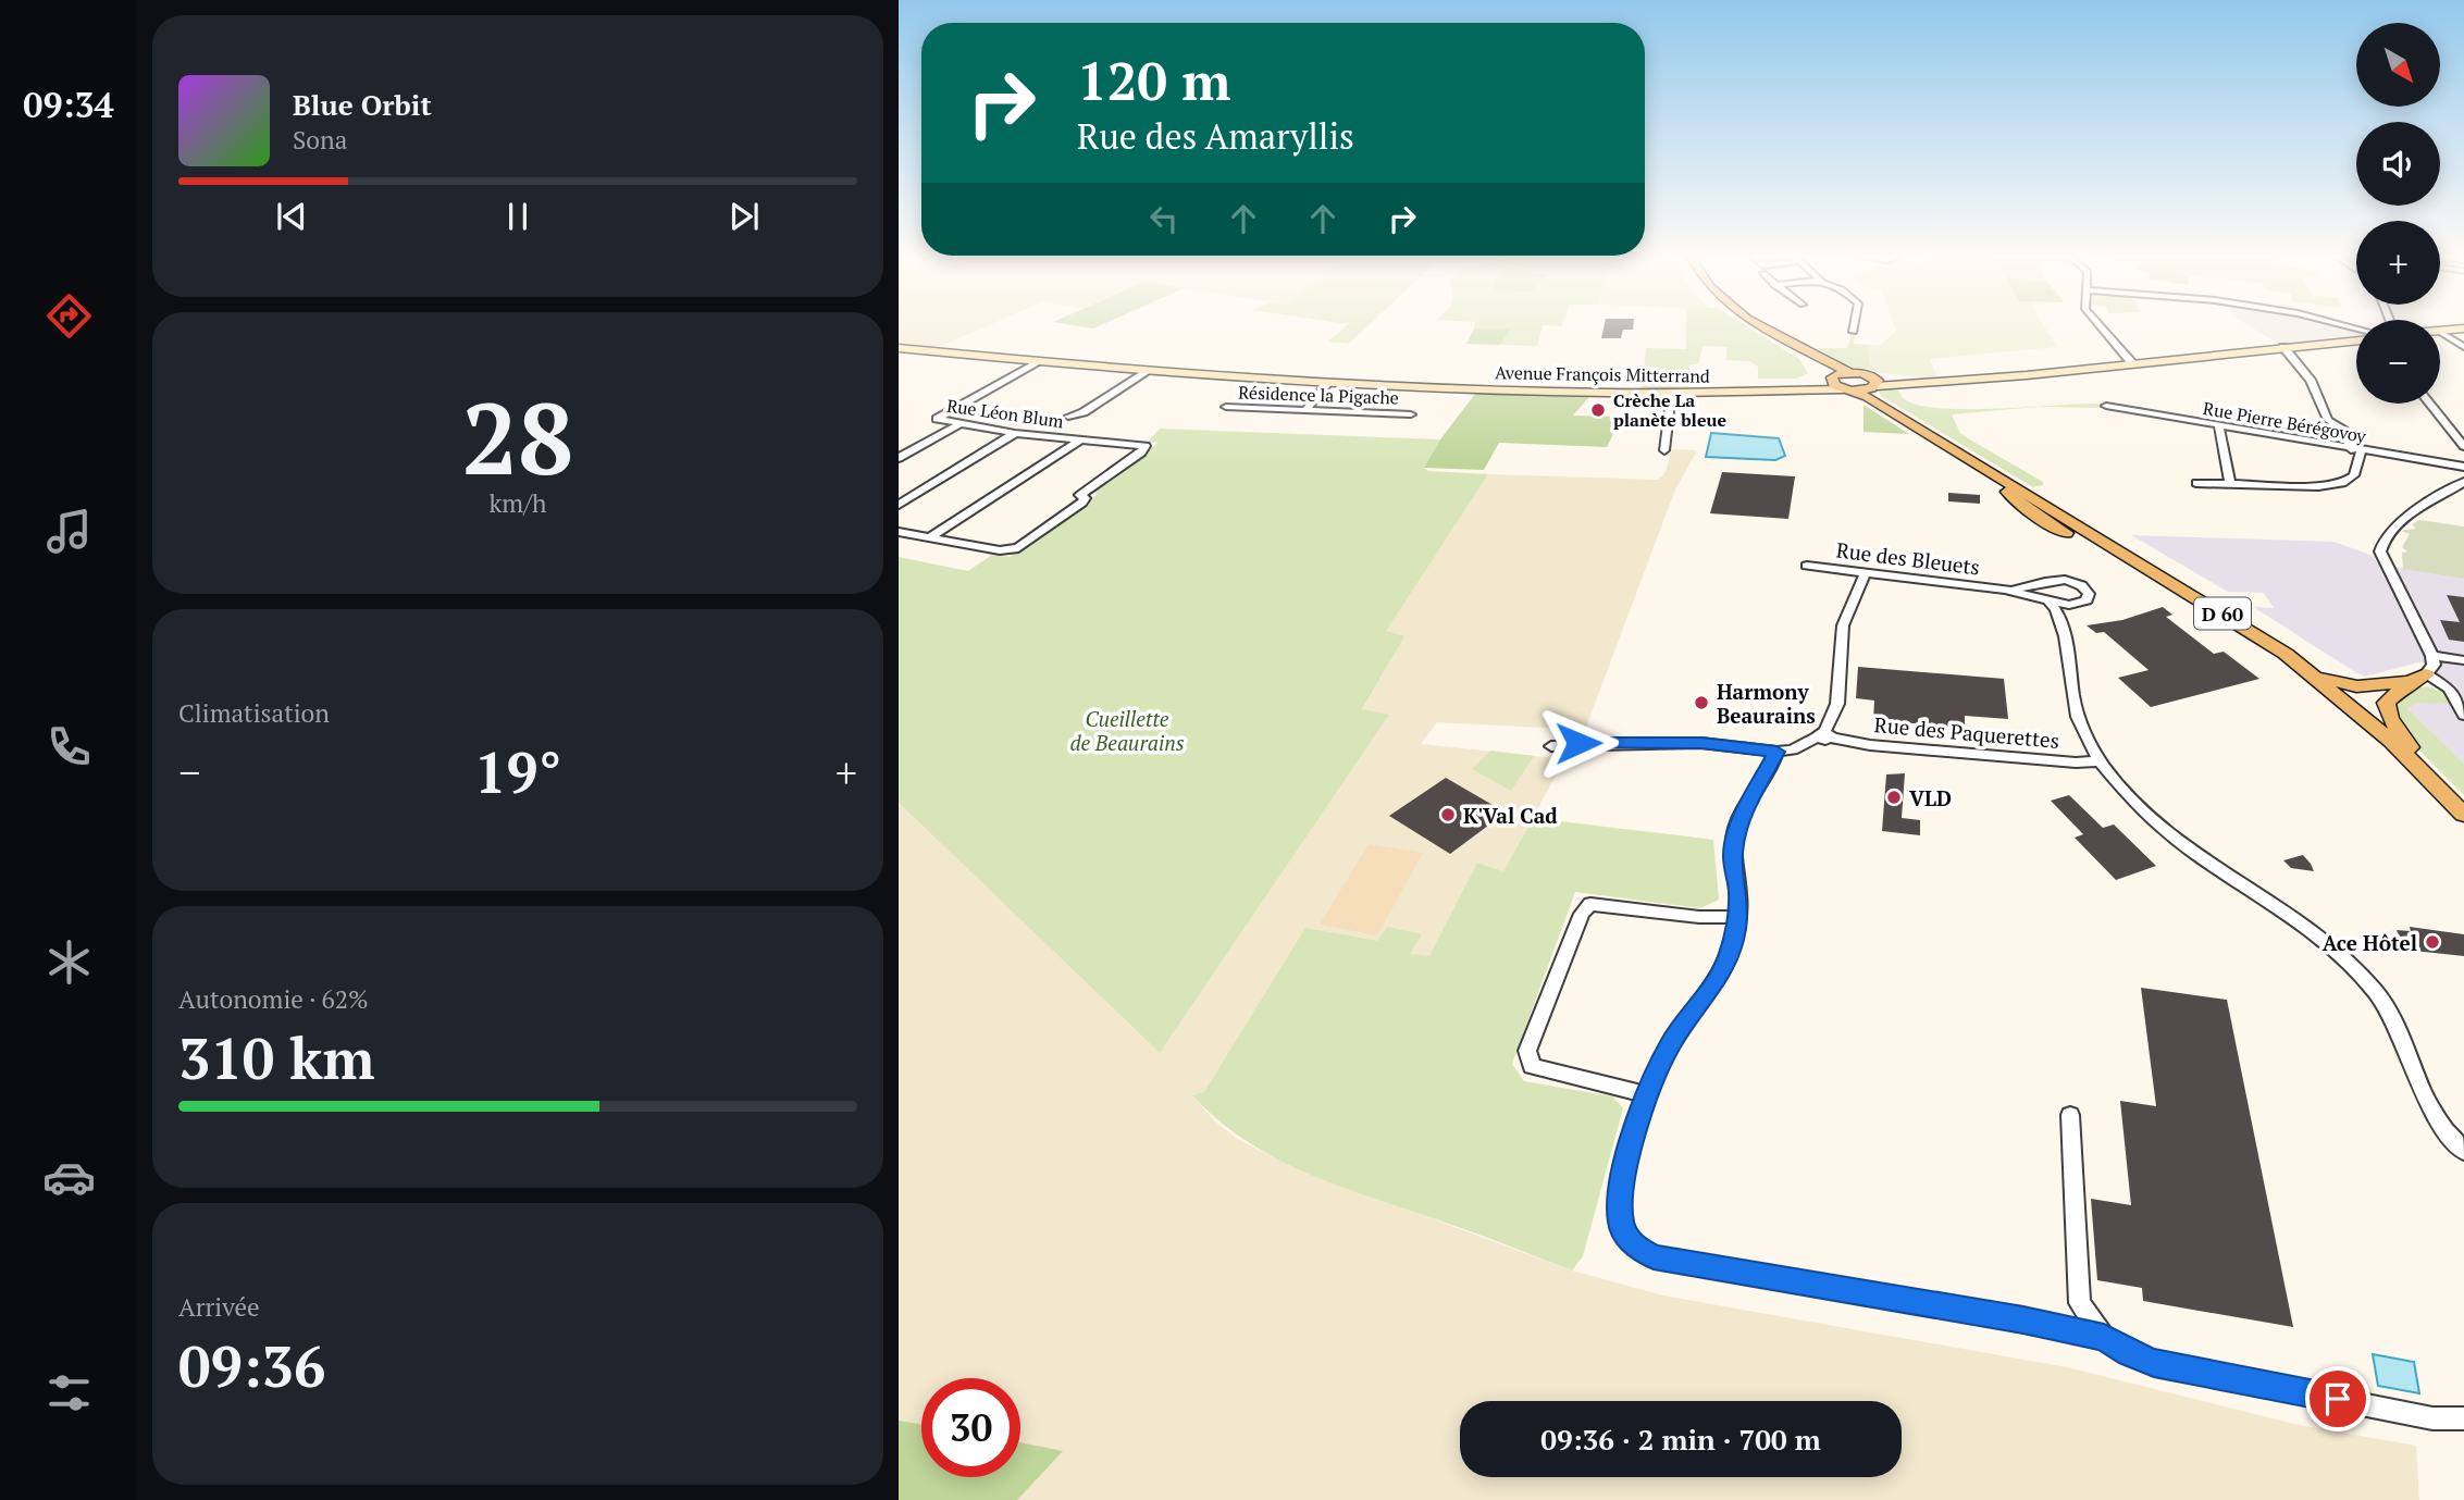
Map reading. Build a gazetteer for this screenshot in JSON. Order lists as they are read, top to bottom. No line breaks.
{"streets":{"main road":["Avenue François Mitterrand","D 60"],"street":["Résidence la Pigache","Rue Léon Blum","Rue Pierre Bérégovoy","Rue des Bleuets","Rue des Paquerettes"]},"crossings":[["Avenue François Mitterrand","Rue Léon Blum"],["Avenue François Mitterrand","D 60"]],"parks":["Cueillette de Beaurains"],"places":["Crèche La planète bleue","Harmony Beaurains","VLD","K'Val Cad","Ace Hôtel"],"north":"bottom right","page":{"tabs":"09:34","map_buttons":["+","−"],"turn":["120 m","Rue des Amaryllis"],"song":["Blue Orbit","Sona"],"tile":[["28","km/h"],"Climatisation",["Autonomie · 62%","310 km"],["Arrivée","09:36"]],"heat":["−","19°","+"],"limit":"30","trip":"09:36 · 2 min · 700 m"}}
